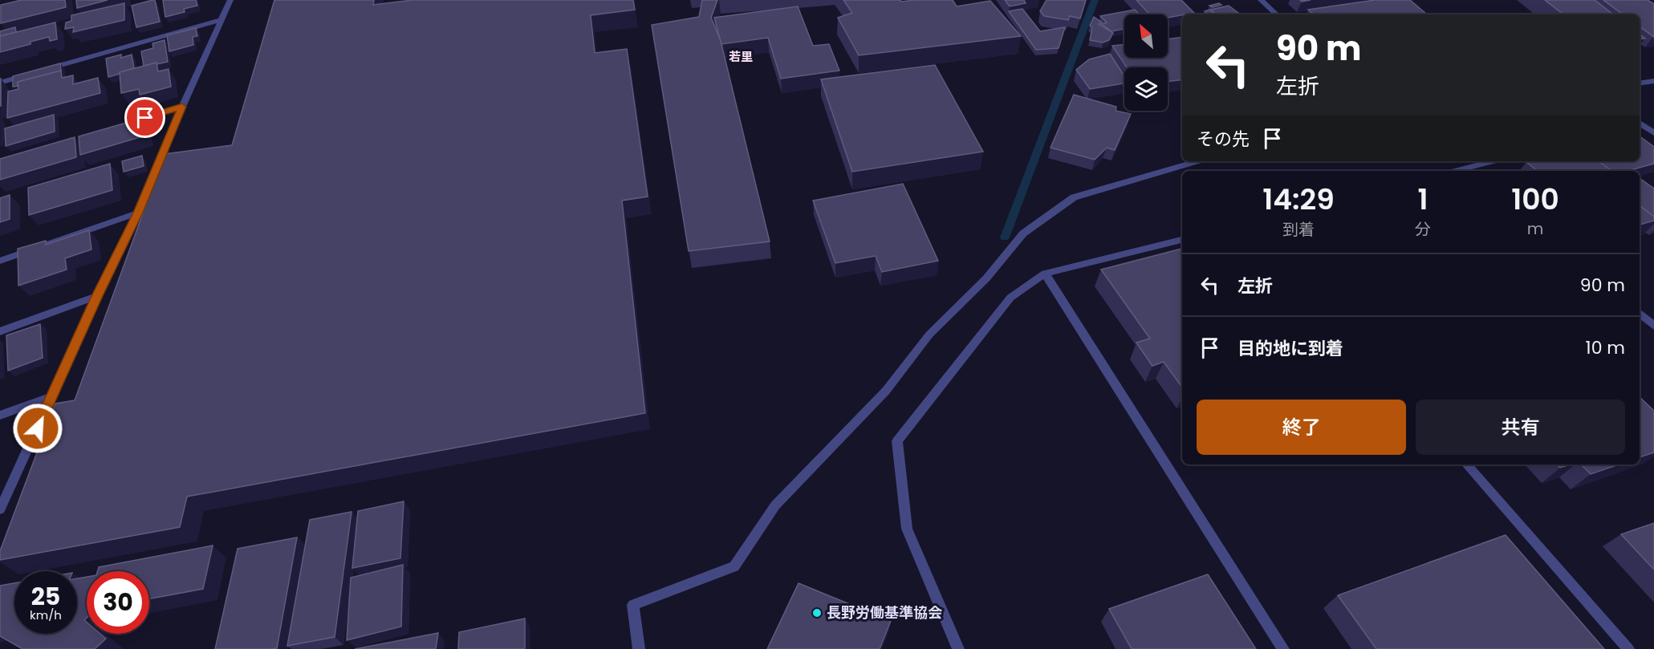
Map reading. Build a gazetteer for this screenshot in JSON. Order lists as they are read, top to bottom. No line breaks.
{"districts":["若里"],"places":["長野労働基準協会"],"north":"top left","page":{"turn":["90 m","左折"],"then":"その先","eta":["14:29","到着","1","分","100","m"],"list":[{"name":"左折","value":"90 m"},{"name":"目的地に到着","value":"10 m"}],"buttons":["終了","共有"],"speed":"25 km/h","limit":"30"}}
